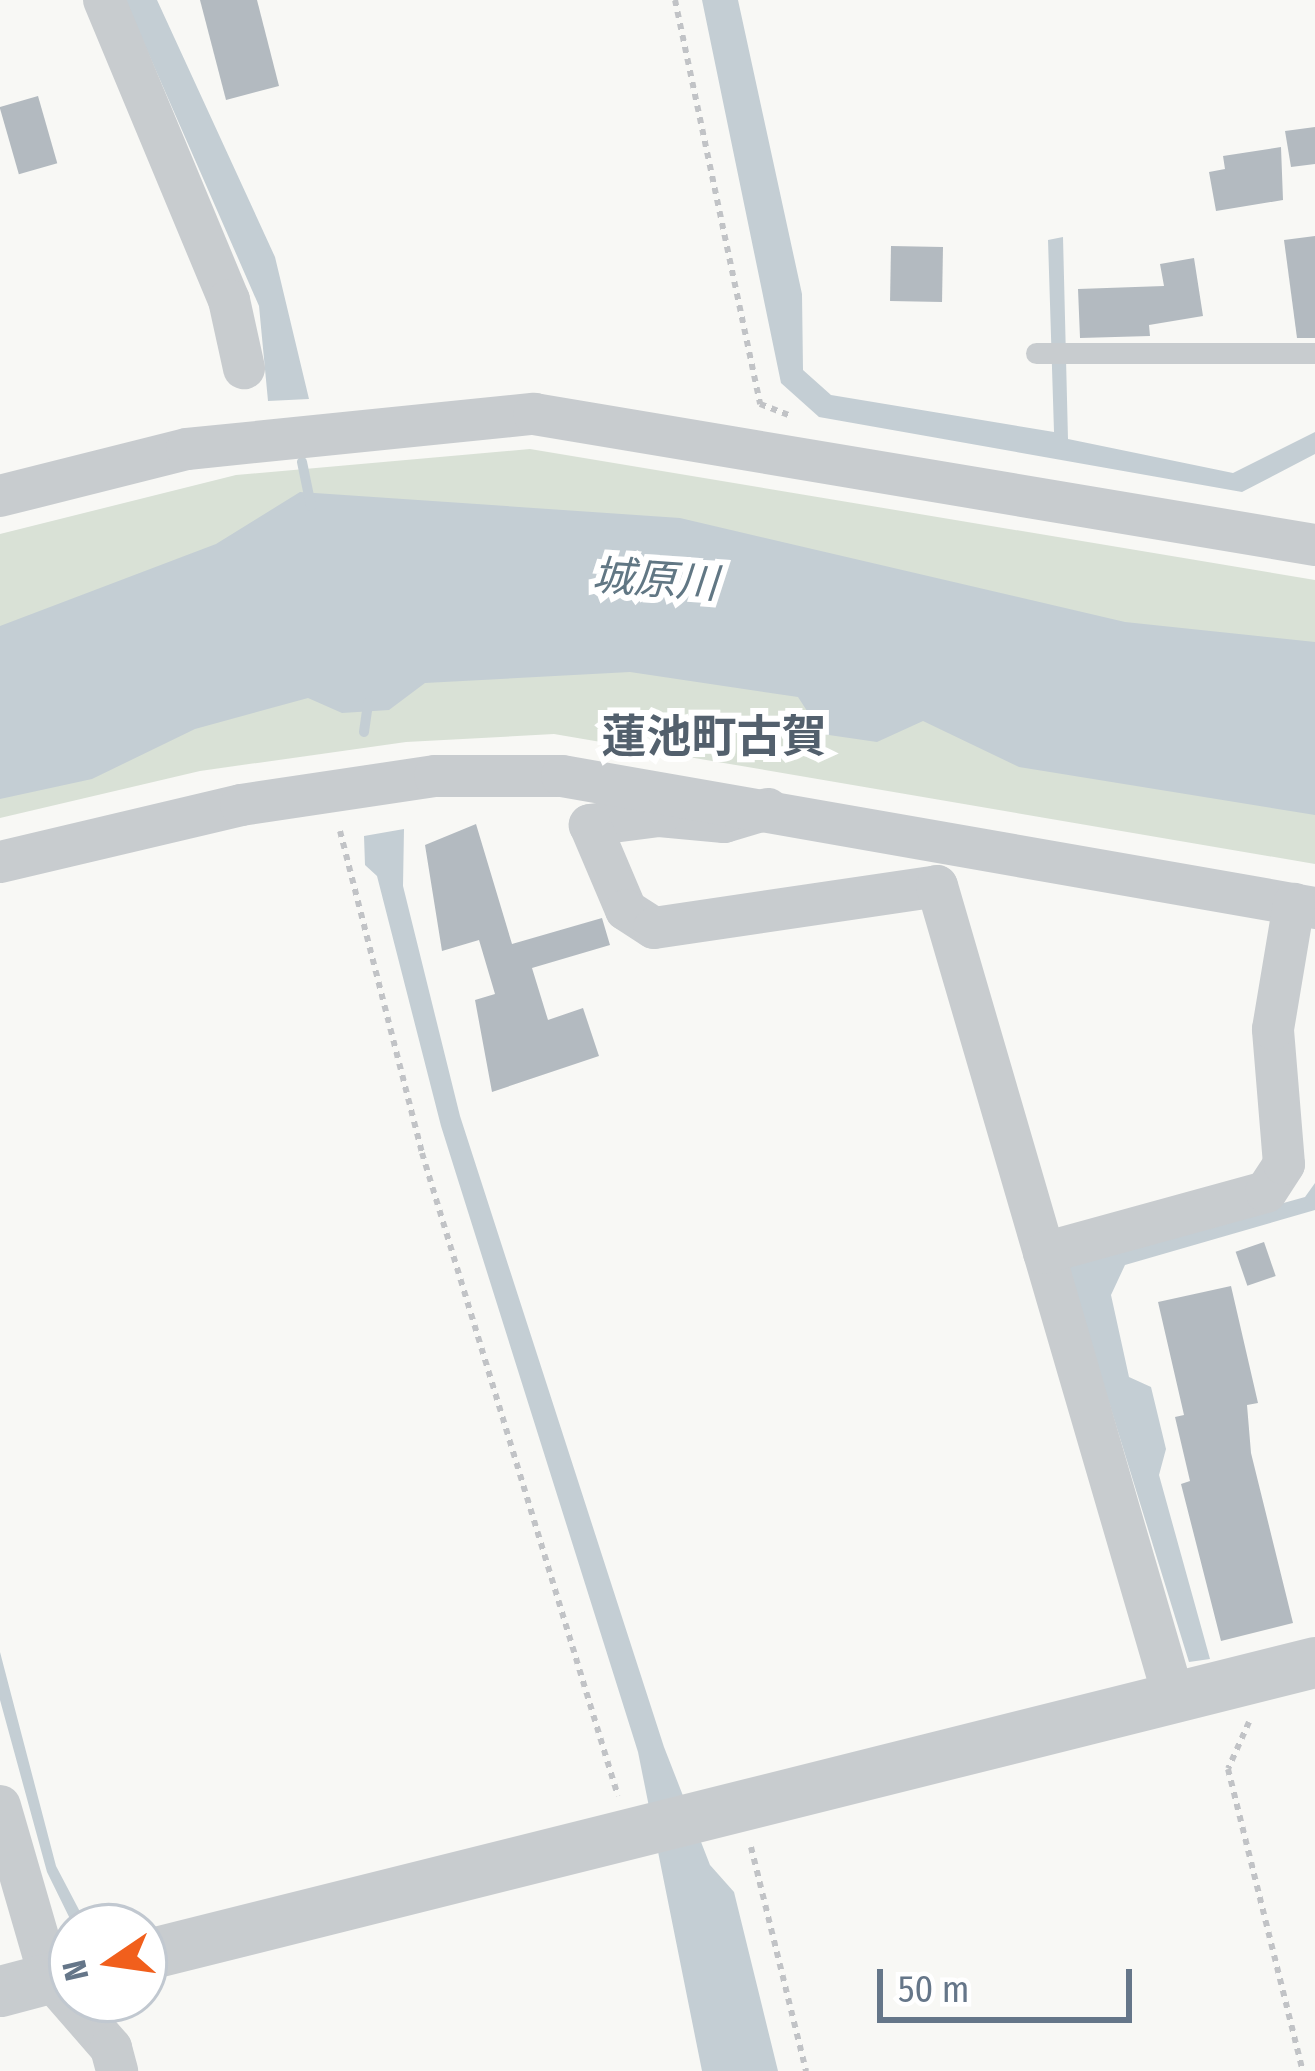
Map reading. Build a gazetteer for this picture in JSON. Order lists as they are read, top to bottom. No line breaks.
{"districts":["蓮池町古賀"],"water":["城原川"],"scale_bar":"50 m","north":"left"}
